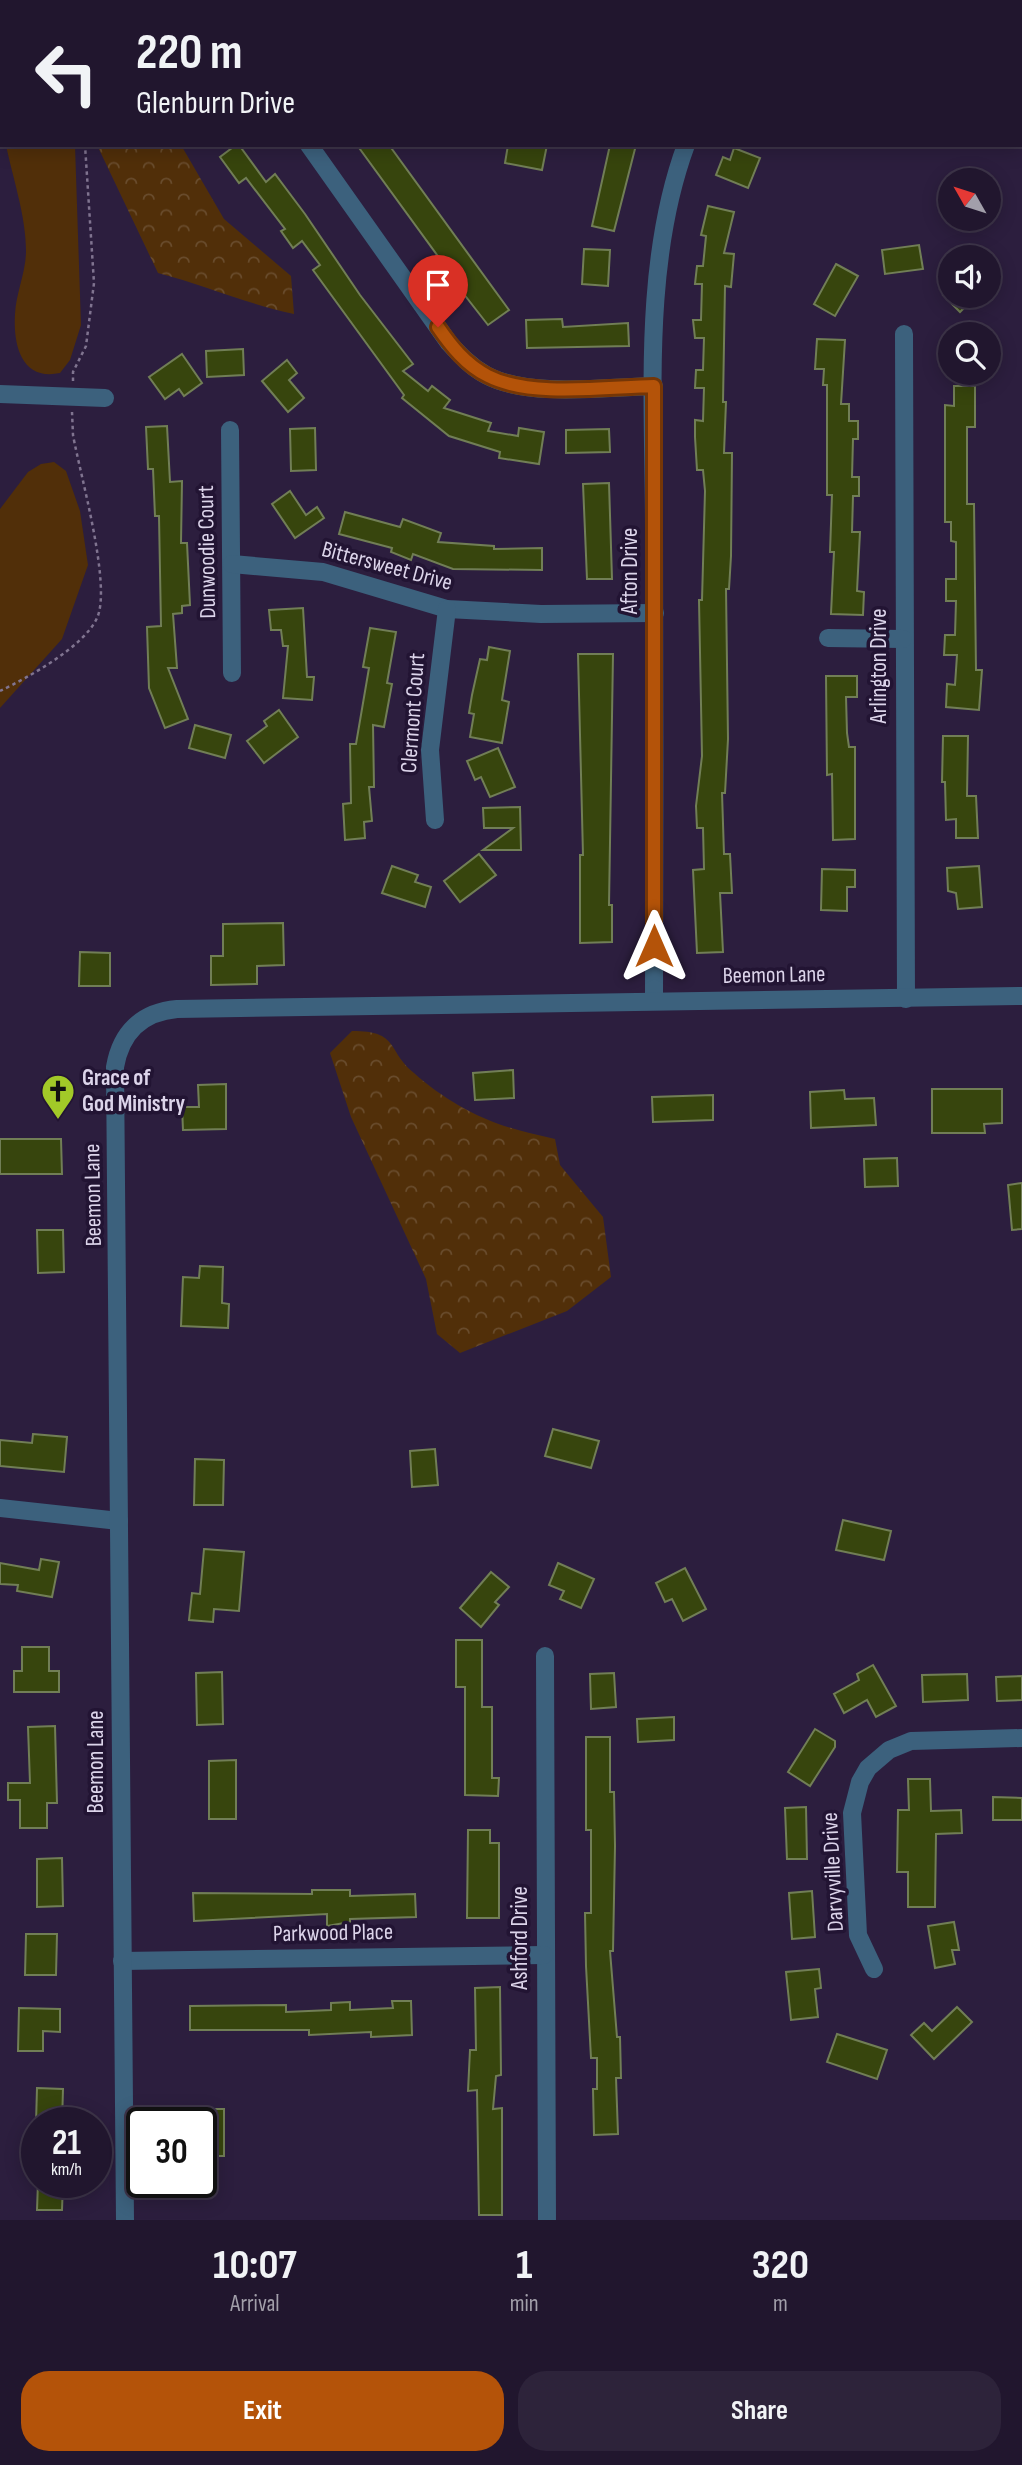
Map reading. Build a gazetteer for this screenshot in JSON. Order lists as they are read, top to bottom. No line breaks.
{"streets":{"street":["Dunwoodie Court","Bittersweet Drive","Afton Drive","Arlington Drive","Clermont Court","Beemon Lane","Darvyville Drive","Parkwood Place","Ashford Drive"]},"crossings":[["Dunwoodie Court","Bittersweet Drive"],["Bittersweet Drive","Afton Drive"],["Bittersweet Drive","Clermont Court"],["Afton Drive","Beemon Lane"],["Arlington Drive","Beemon Lane"],["Beemon Lane","Parkwood Place"],["Parkwood Place","Ashford Drive"]],"places":{"church":["Grace of God Ministry"]},"north":"top left","page":{"turn":["220 m","Glenburn Drive"],"speed":"21 km/h","limit":"30","eta":["10:07","Arrival","1","min","320","m"],"buttons":["Exit","Share"]}}
